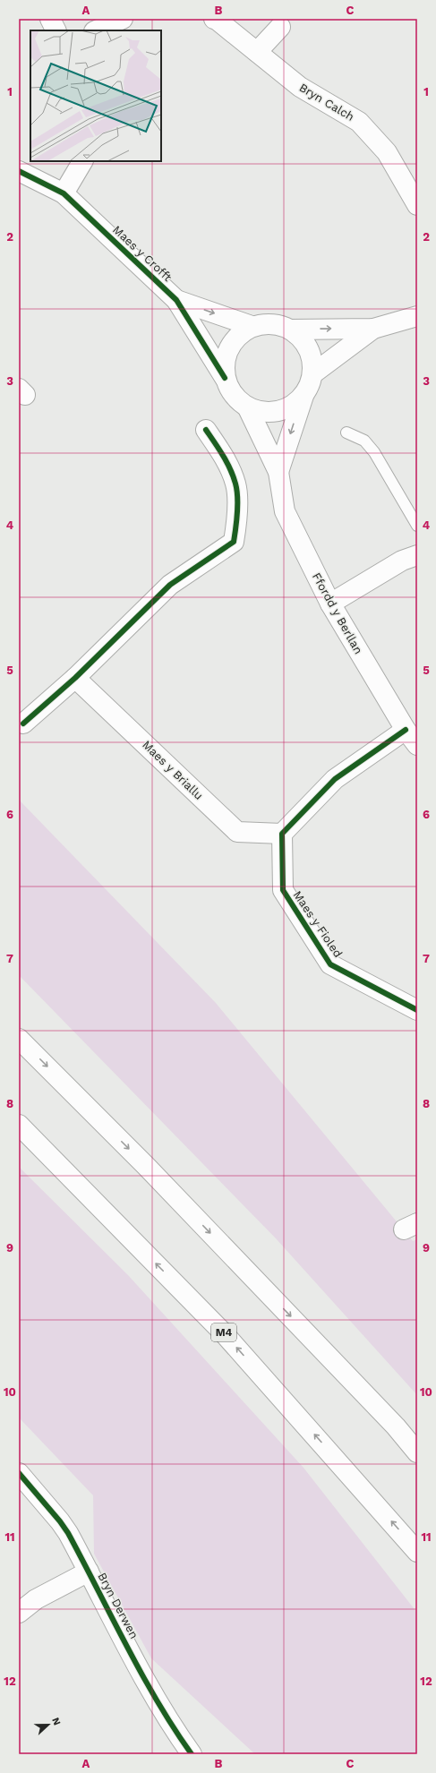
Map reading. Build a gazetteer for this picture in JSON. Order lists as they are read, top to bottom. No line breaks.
{"streets":{"main road":["Bryn Calch","Maes y Crofft","Ffordd y Berllan","Maes y Briallu","Maes y Fioled","M4","Bryn Derwen"]},"crossings":[["Maes y Crofft","Ffordd y Berllan"],["Maes y Briallu","Maes y Fioled"]],"north":"right","grid":{"columns":["A","B","C"],"rows":["1","2","3","4","5","6","7","8","9","10","11","12"]}}
